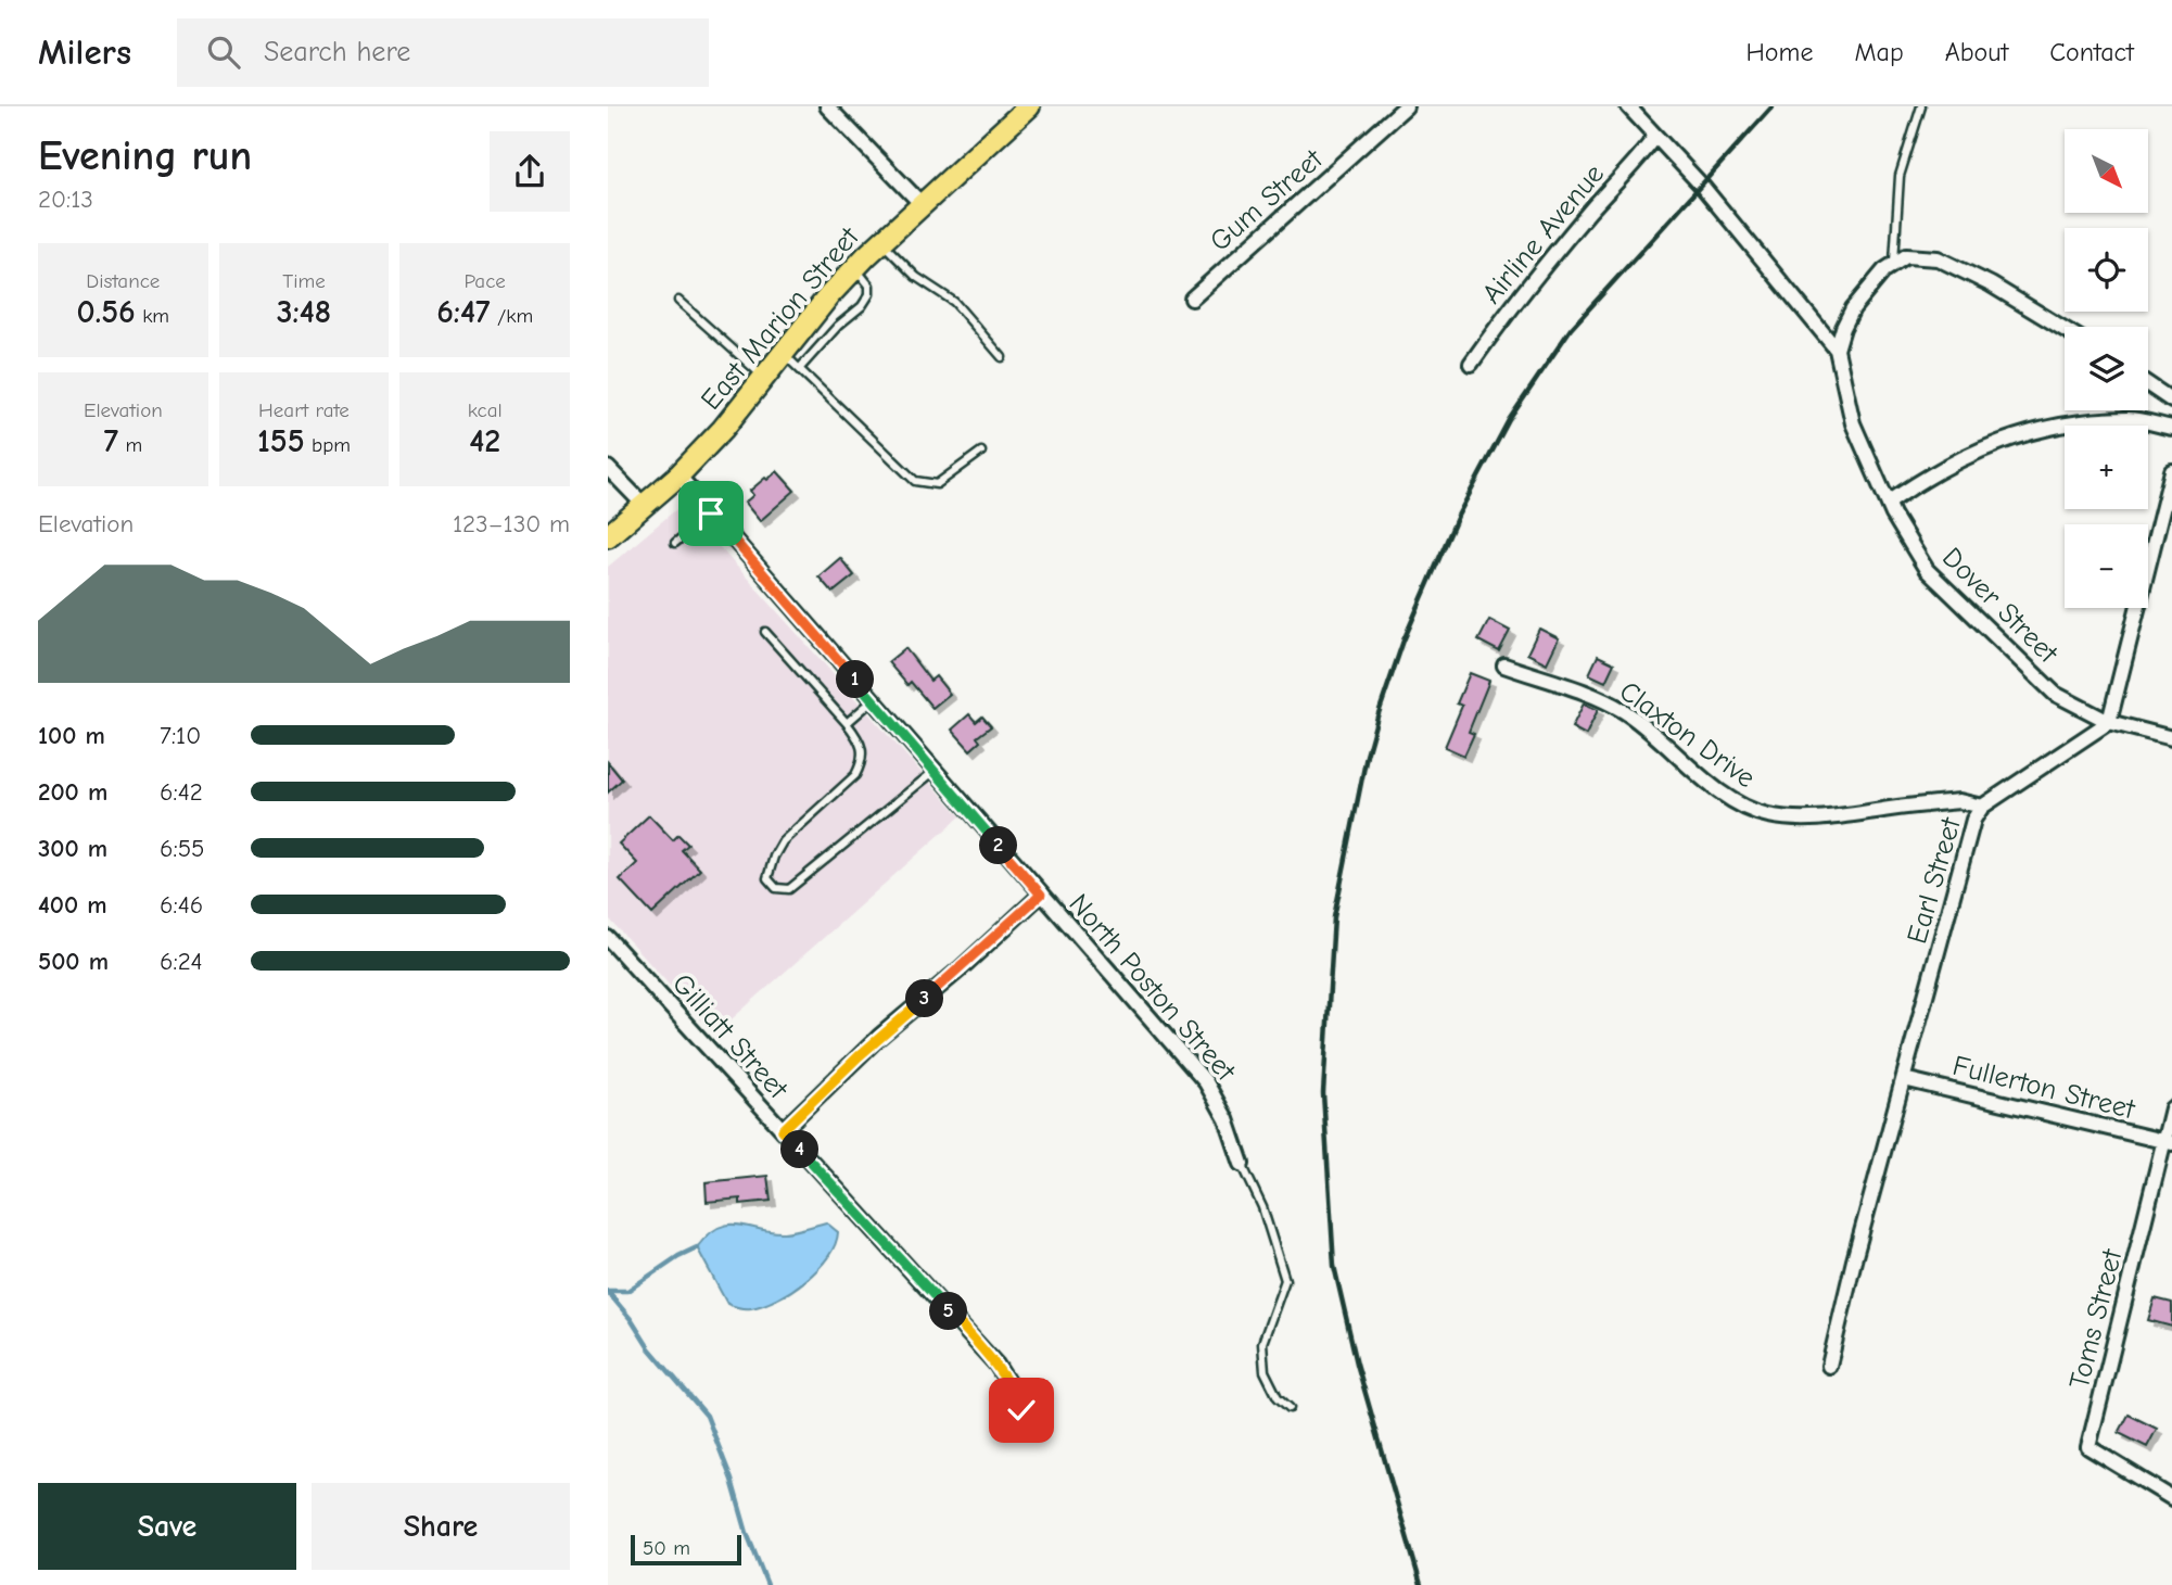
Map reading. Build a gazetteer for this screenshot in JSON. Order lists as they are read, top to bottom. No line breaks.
{"streets":{"main road":["East Marion Street"],"street":["Gum Street","Airline Avenue","Dover Street","Claxton Drive","Earl Street","North Poston Street","Gilliatt Street","Fullerton Street","Toms Street"]},"crossings":[["Airline Avenue","Dover Street"],["East Marion Street","North Poston Street"],["Dover Street","Earl Street"],["Claxton Drive","Earl Street"],["Earl Street","Fullerton Street"],["Fullerton Street","Toms Street"]],"scale_bar":"50 m","north":"bottom right","page":{"header":"Milers","search":"Search here","nav":["Home","Map","About","Contact"],"heading":["Evening run","20:13"],"map_buttons":["+","−"],"stats":[["Distance","0.56 km"],["Time","3:48"],["Pace","6:47 /km"],["Elevation","7 m"],["Heart rate","155 bpm"],["kcal","42"]],"chart":["Elevation","123–130 m"],"pins":["1","2","3","4","5"],"list":[{"name":"100 m","note":"7:10"},{"name":"200 m","note":"6:42"},{"name":"300 m","note":"6:55"},{"name":"400 m","note":"6:46"},{"name":"500 m","note":"6:24"}],"buttons":["Save","Share"],"scale":"50 m"}}
